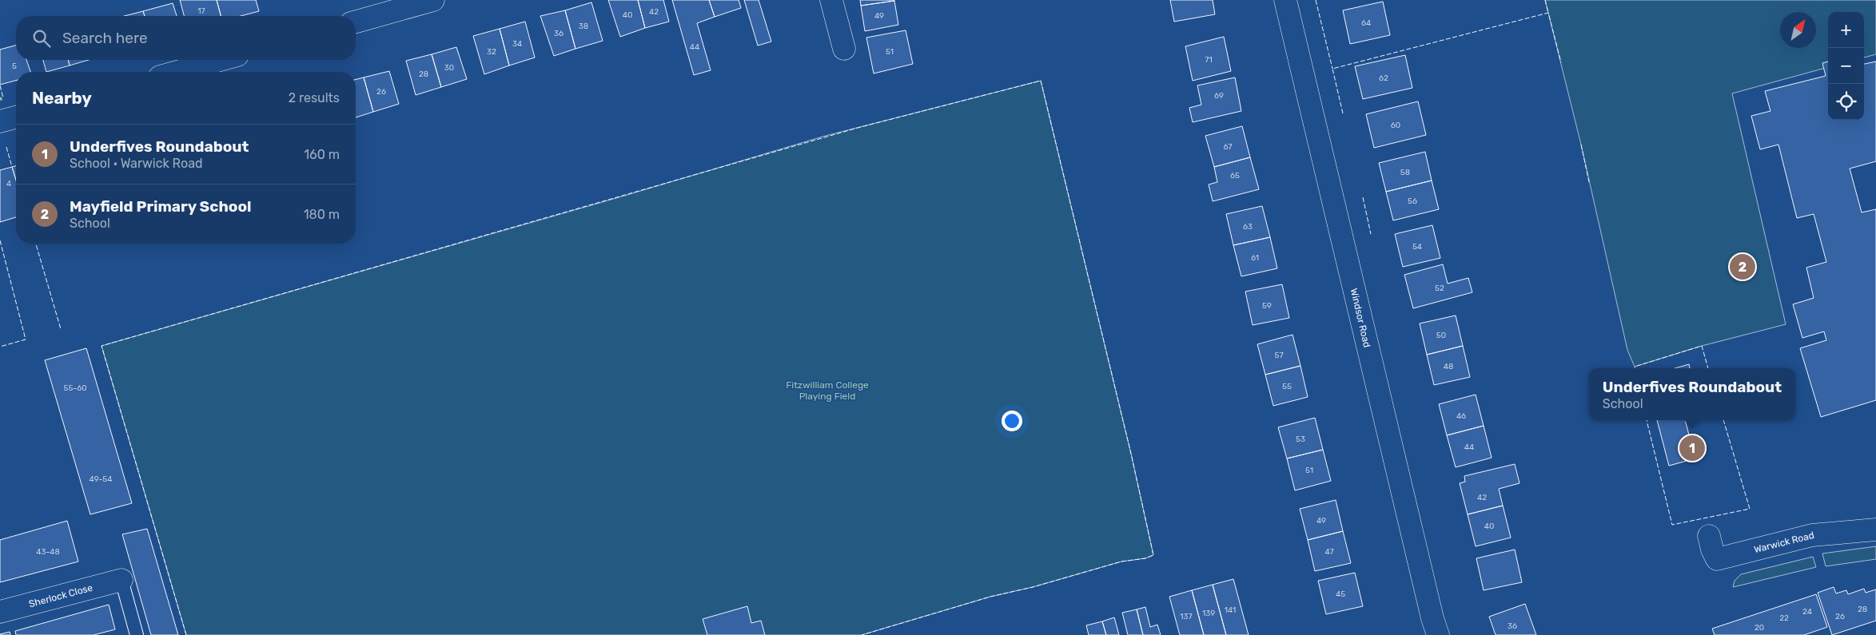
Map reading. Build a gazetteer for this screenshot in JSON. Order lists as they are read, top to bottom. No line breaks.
{"streets":{"street":["Windsor Road","Warwick Road","Sherlock Close"]},"parks":["Fitzwilliam College Playing Field"],"house_numbers":["17","42","40","49","64","38","36","34","44","32","51","71","5","30","28","62","26","69","60","67","58","65","4","56","63","54","61","52","59","50","57","48","55","55-60","46","53","44","51","49-54","42","49","40","43-48","47","45","28","141","24","139","137","26","22","36","20"],"north":"top right","page":{"map_buttons":["+","−"],"search":"Search here","heading":["Nearby","2 results"],"list":[{"mark":"1","name":"Underfives Roundabout","note":"School · Warwick Road","value":"160 m"},{"mark":"2","name":"Mayfield Primary School","note":"School","value":"180 m"}],"pins":["2","1"],"popup":["Underfives Roundabout","School"]}}
